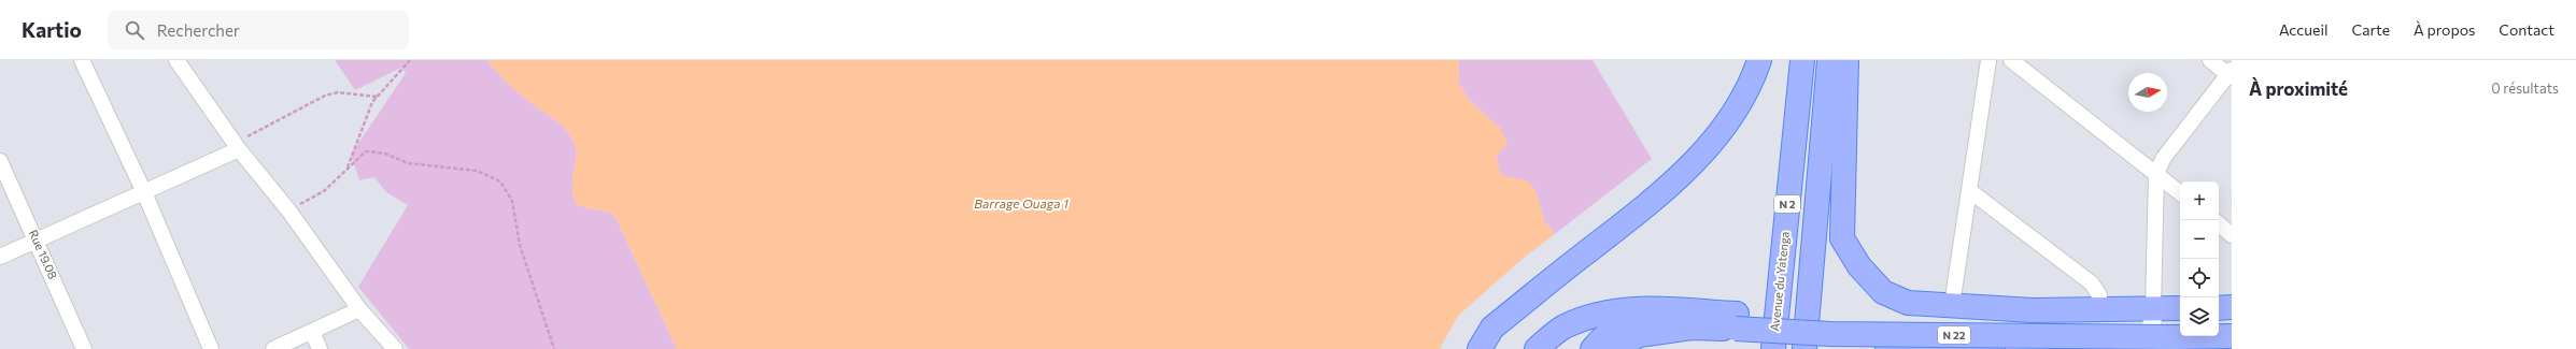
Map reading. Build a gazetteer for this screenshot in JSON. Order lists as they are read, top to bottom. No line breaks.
{"streets":{"main road":["N 2","Avenue du Yatenga","N 22"],"street":["Rue 19.08"]},"water":["Barrage Ouaga 1"],"north":"right","page":{"header":"Kartio","search":"Rechercher","nav":["Accueil","Carte","À propos","Contact"],"heading":["À proximité","0 résultats"],"map_buttons":["+","−"]}}
